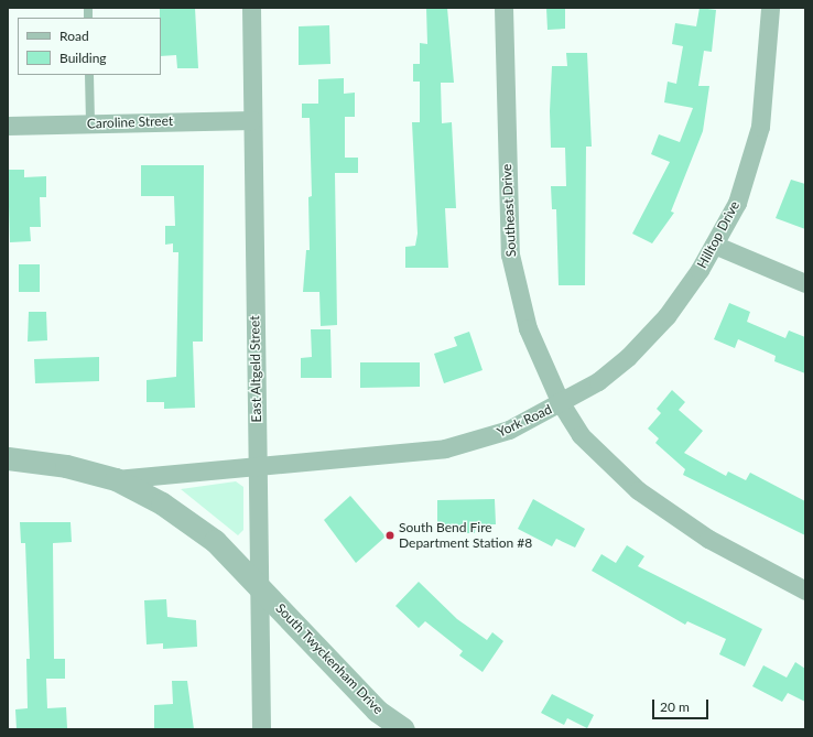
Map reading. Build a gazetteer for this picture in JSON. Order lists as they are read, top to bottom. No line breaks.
{"streets":{"street":["Caroline Street","Southeast Drive","Hilltop Drive","East Altgeld Street","York Road","South Twyckenham Drive"]},"crossings":[["Caroline Street","East Altgeld Street"],["Southeast Drive","Hilltop Drive"],["Southeast Drive","York Road"],["Hilltop Drive","York Road"],["East Altgeld Street","York Road"],["East Altgeld Street","South Twyckenham Drive"]],"places":["South Bend Fire Department Station #8"],"legend":["Road","Building"],"scale_bar":"20 m"}
